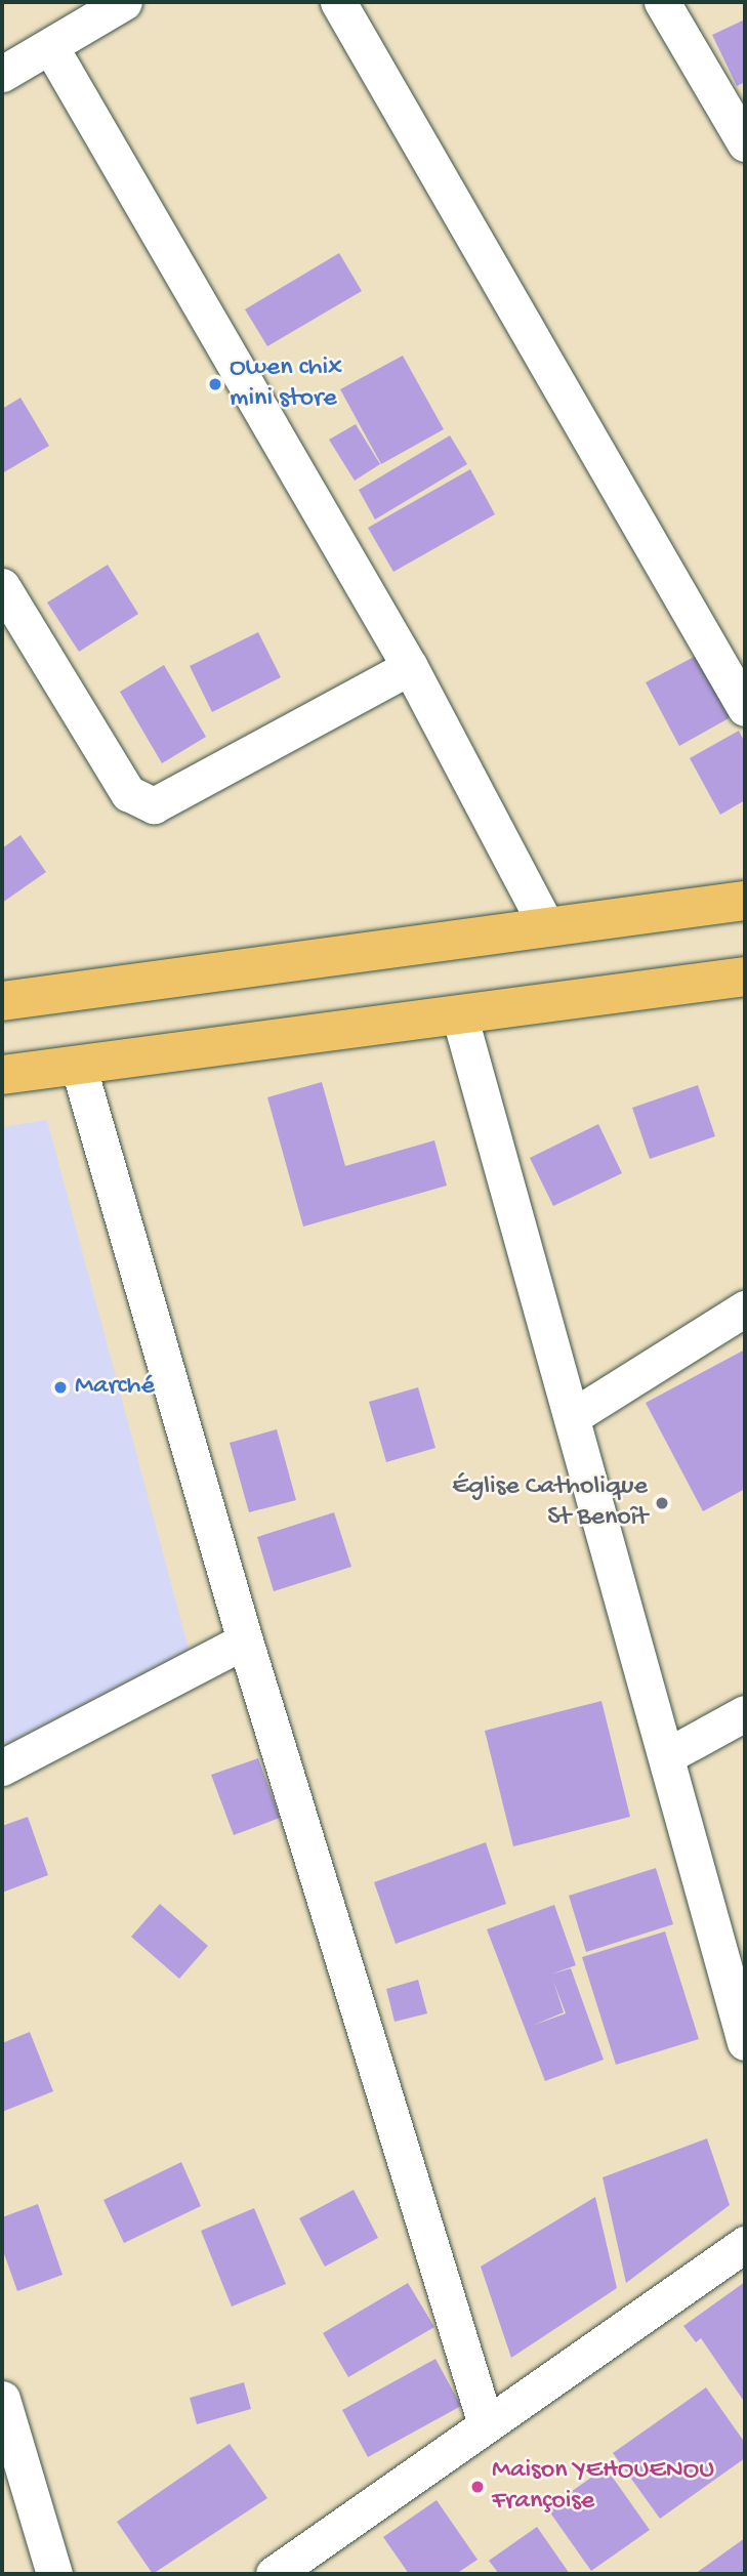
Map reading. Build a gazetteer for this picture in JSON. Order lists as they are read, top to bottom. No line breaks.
{"places":["Owen chix mini store","Marché","Église Catholique St Benoît","Maison YEHOUENOU Françoise"]}
